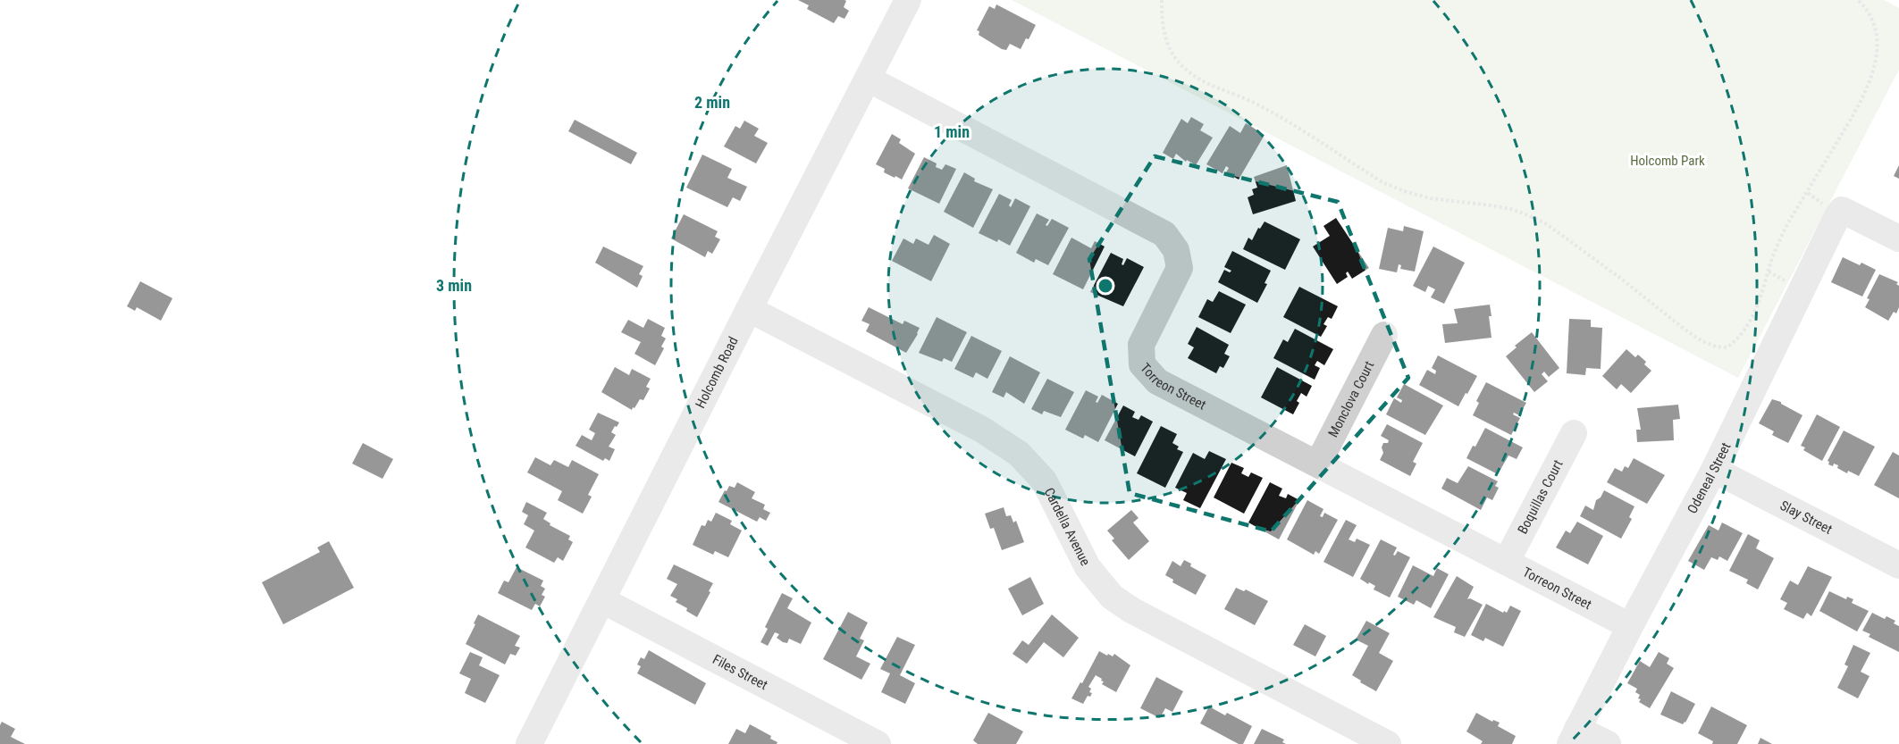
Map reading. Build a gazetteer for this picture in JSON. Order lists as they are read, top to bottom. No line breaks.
{"streets":{"street":["Holcomb Road","Torreon Street","Monclova Court","Odeneal Street","Boquillas Court","Slay Street","Cardella Avenue","Files Street"]},"crossings":[["Holcomb Road","Torreon Street"],["Holcomb Road","Cardella Avenue"],["Holcomb Road","Files Street"],["Torreon Street","Monclova Court"],["Torreon Street","Odeneal Street"],["Torreon Street","Boquillas Court"],["Odeneal Street","Slay Street"]],"parks":["Holcomb Park"],"rings":["2 min","1 min","3 min"]}
